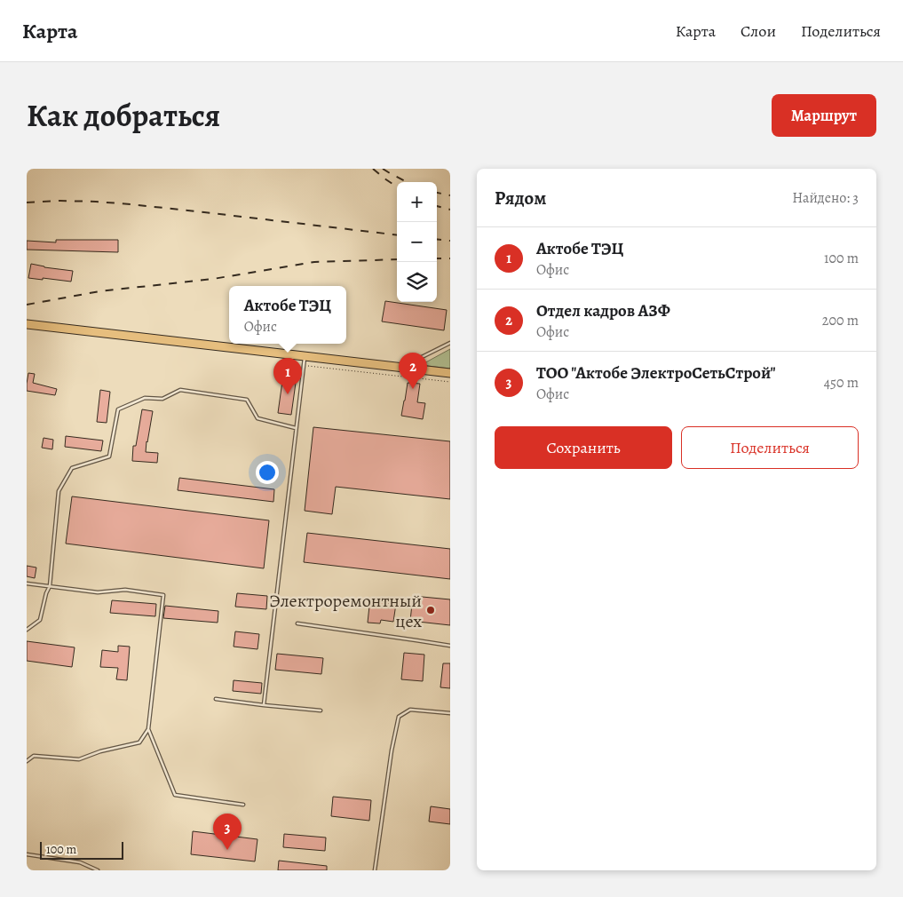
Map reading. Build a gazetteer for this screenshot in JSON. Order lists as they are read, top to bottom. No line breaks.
{"places":["Электроремонтный цех"],"scale_bar":"100 m","page":{"header":"Карта","nav":["Карта","Слои","Поделиться"],"title":"Как добраться","buttons":["Маршрут",["Сохранить","Поделиться"]],"heading":["Рядом","Найдено: 3"],"map_buttons":["+","−"],"list":[{"mark":"1","name":"Актобе ТЭЦ","note":"Офис","value":"100 m"},{"mark":"2","name":"Отдел кадров АЗФ","note":"Офис","value":"200 m"},{"mark":"3","name":"ТОО \"Актобе ЭлектроСетьСтрой\"","note":"Офис","value":"450 m"}],"popup":["Актобе ТЭЦ","Офис"],"pins":["2","1","3"],"scale":"100 m"}}
